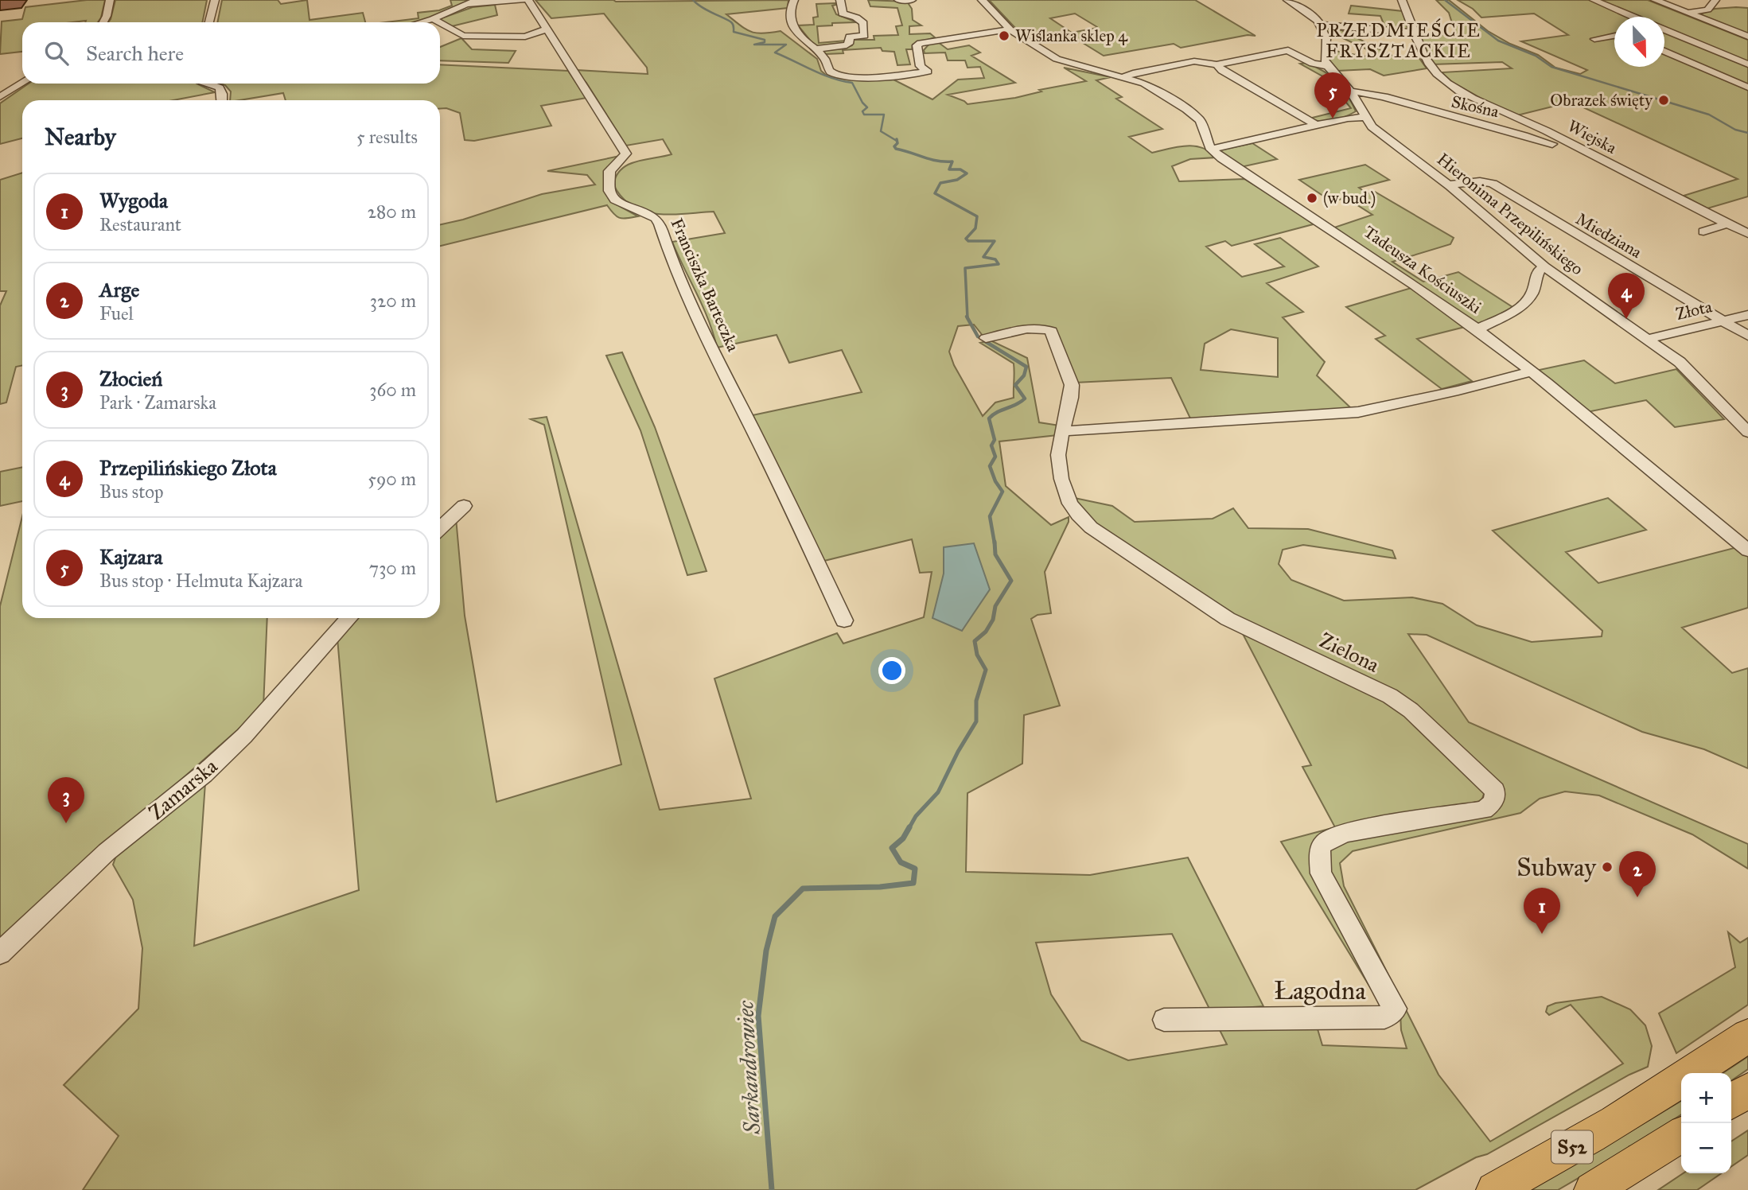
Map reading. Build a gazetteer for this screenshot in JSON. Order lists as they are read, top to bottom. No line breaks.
{"streets":{"highway":["S52"],"street":["Skośna","Wiejska","Hieronima Przepilińskiego","Miedziana","Tadeusza Kościuszki","Franciszka Barteczka","Złota","Zielona","Zamarska","Łagodna"]},"crossings":[["Skośna","Wiejska"],["Skośna","Hieronima Przepilińskiego"],["Hieronima Przepilińskiego","Miedziana"],["Hieronima Przepilińskiego","Złota"],["Miedziana","Złota"],["Zielona","Łagodna"]],"districts":["PRZEDMIEŚCIE FRYSZTACKIE"],"water":["Sarkandrowiec"],"places":["Wiślanka sklep 4","Obrazek święty","(w bud.)","Subway"],"north":"bottom","page":{"search":"Search here","pins":["5","4","3","2","1"],"heading":["Nearby","5 results"],"list":[{"mark":"1","name":"Wygoda","note":"Restaurant","value":"280 m"},{"mark":"2","name":"Arge","note":"Fuel","value":"320 m"},{"mark":"3","name":"Złocień","note":"Park · Zamarska","value":"360 m"},{"mark":"4","name":"Przepilińskiego Złota","note":"Bus stop","value":"590 m"},{"mark":"5","name":"Kajzara","note":"Bus stop · Helmuta Kajzara","value":"730 m"}],"map_buttons":["+","−"]}}
